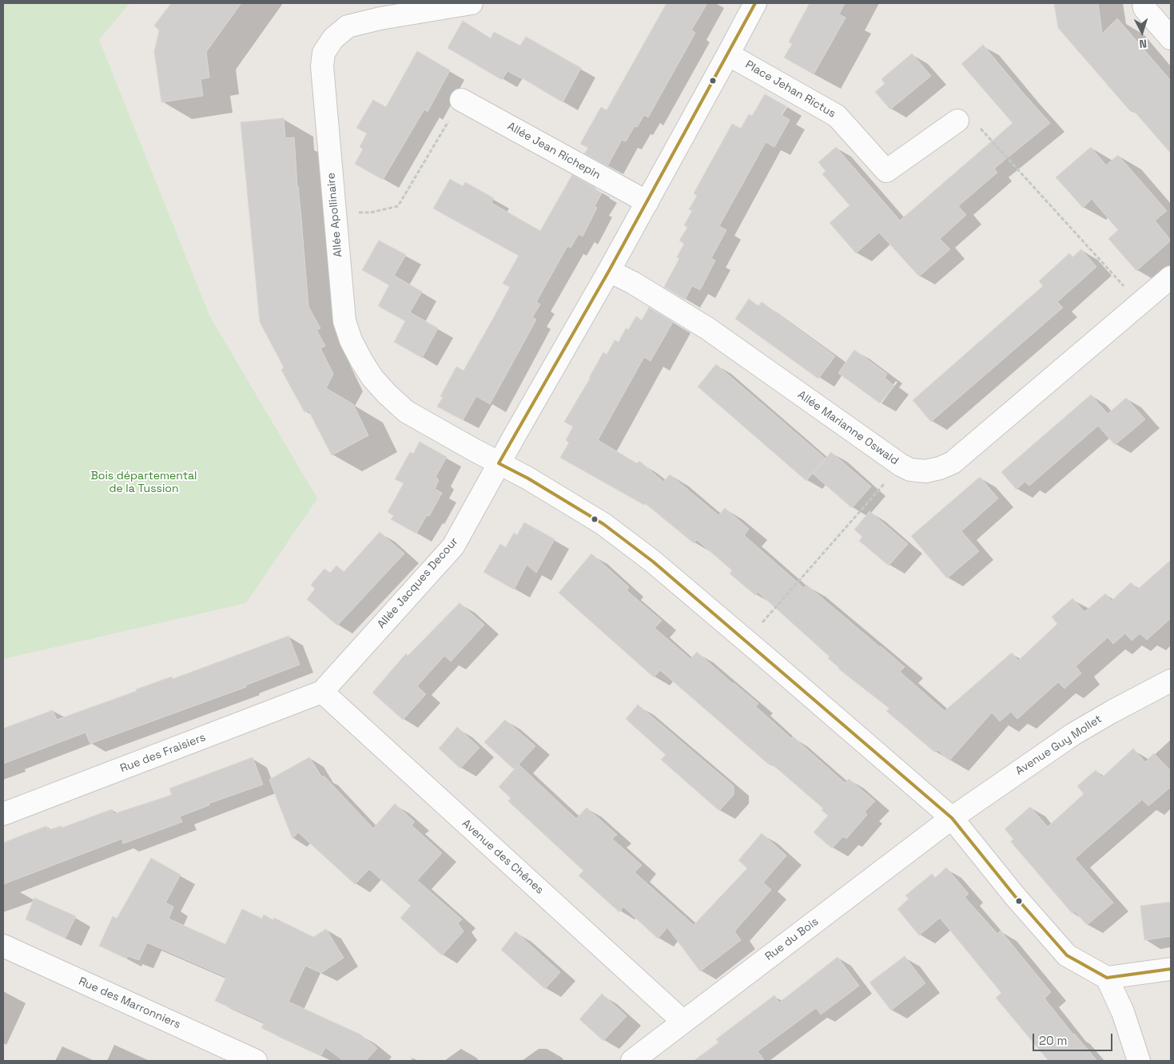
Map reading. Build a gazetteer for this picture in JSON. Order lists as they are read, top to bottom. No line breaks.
{"streets":{"street":["Place Jehan Rictus","Allée Jean Richepin","Allée Apollinaire","Allée Marianne Oswald","Allée Jacques Decour","Avenue Guy Mollet","Rue des Fraisiers","Avenue des Chênes","Rue du Bois","Rue des Marronniers"]},"crossings":[["Place Jehan Rictus","Allée Jacques Decour"],["Allée Jean Richepin","Allée Jacques Decour"],["Allée Apollinaire","Allée Jacques Decour"],["Allée Apollinaire","Avenue Guy Mollet"],["Allée Apollinaire","Rue du Bois"],["Allée Marianne Oswald","Allée Jacques Decour"],["Allée Jacques Decour","Rue des Fraisiers"],["Allée Jacques Decour","Avenue des Chênes"],["Avenue Guy Mollet","Rue du Bois"],["Rue des Fraisiers","Avenue des Chênes"],["Avenue des Chênes","Rue du Bois"]],"parks":["Bois départemental de la Tussion"],"scale_bar":"20 m","north":"bottom"}
